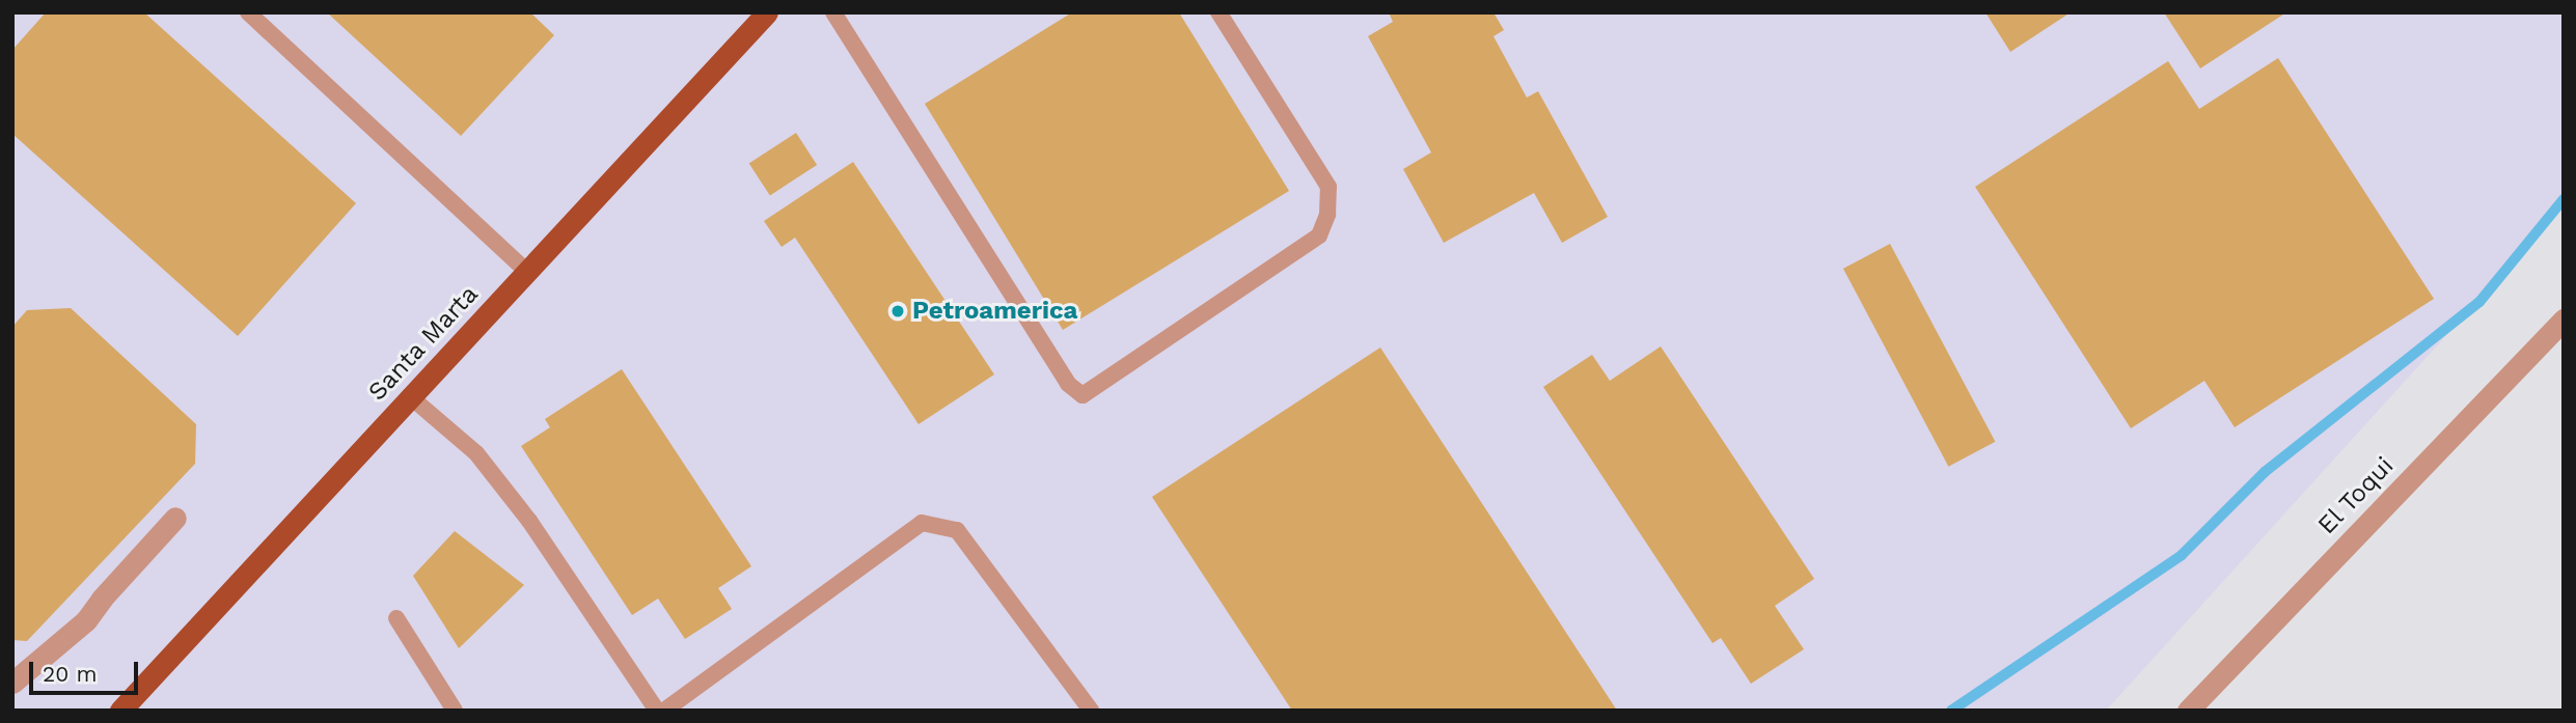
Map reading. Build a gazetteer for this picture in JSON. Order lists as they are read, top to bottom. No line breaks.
{"streets":{"main road":["Santa Marta"],"street":["El Toqui"]},"places":["Petroamerica"],"scale_bar":"20 m"}
